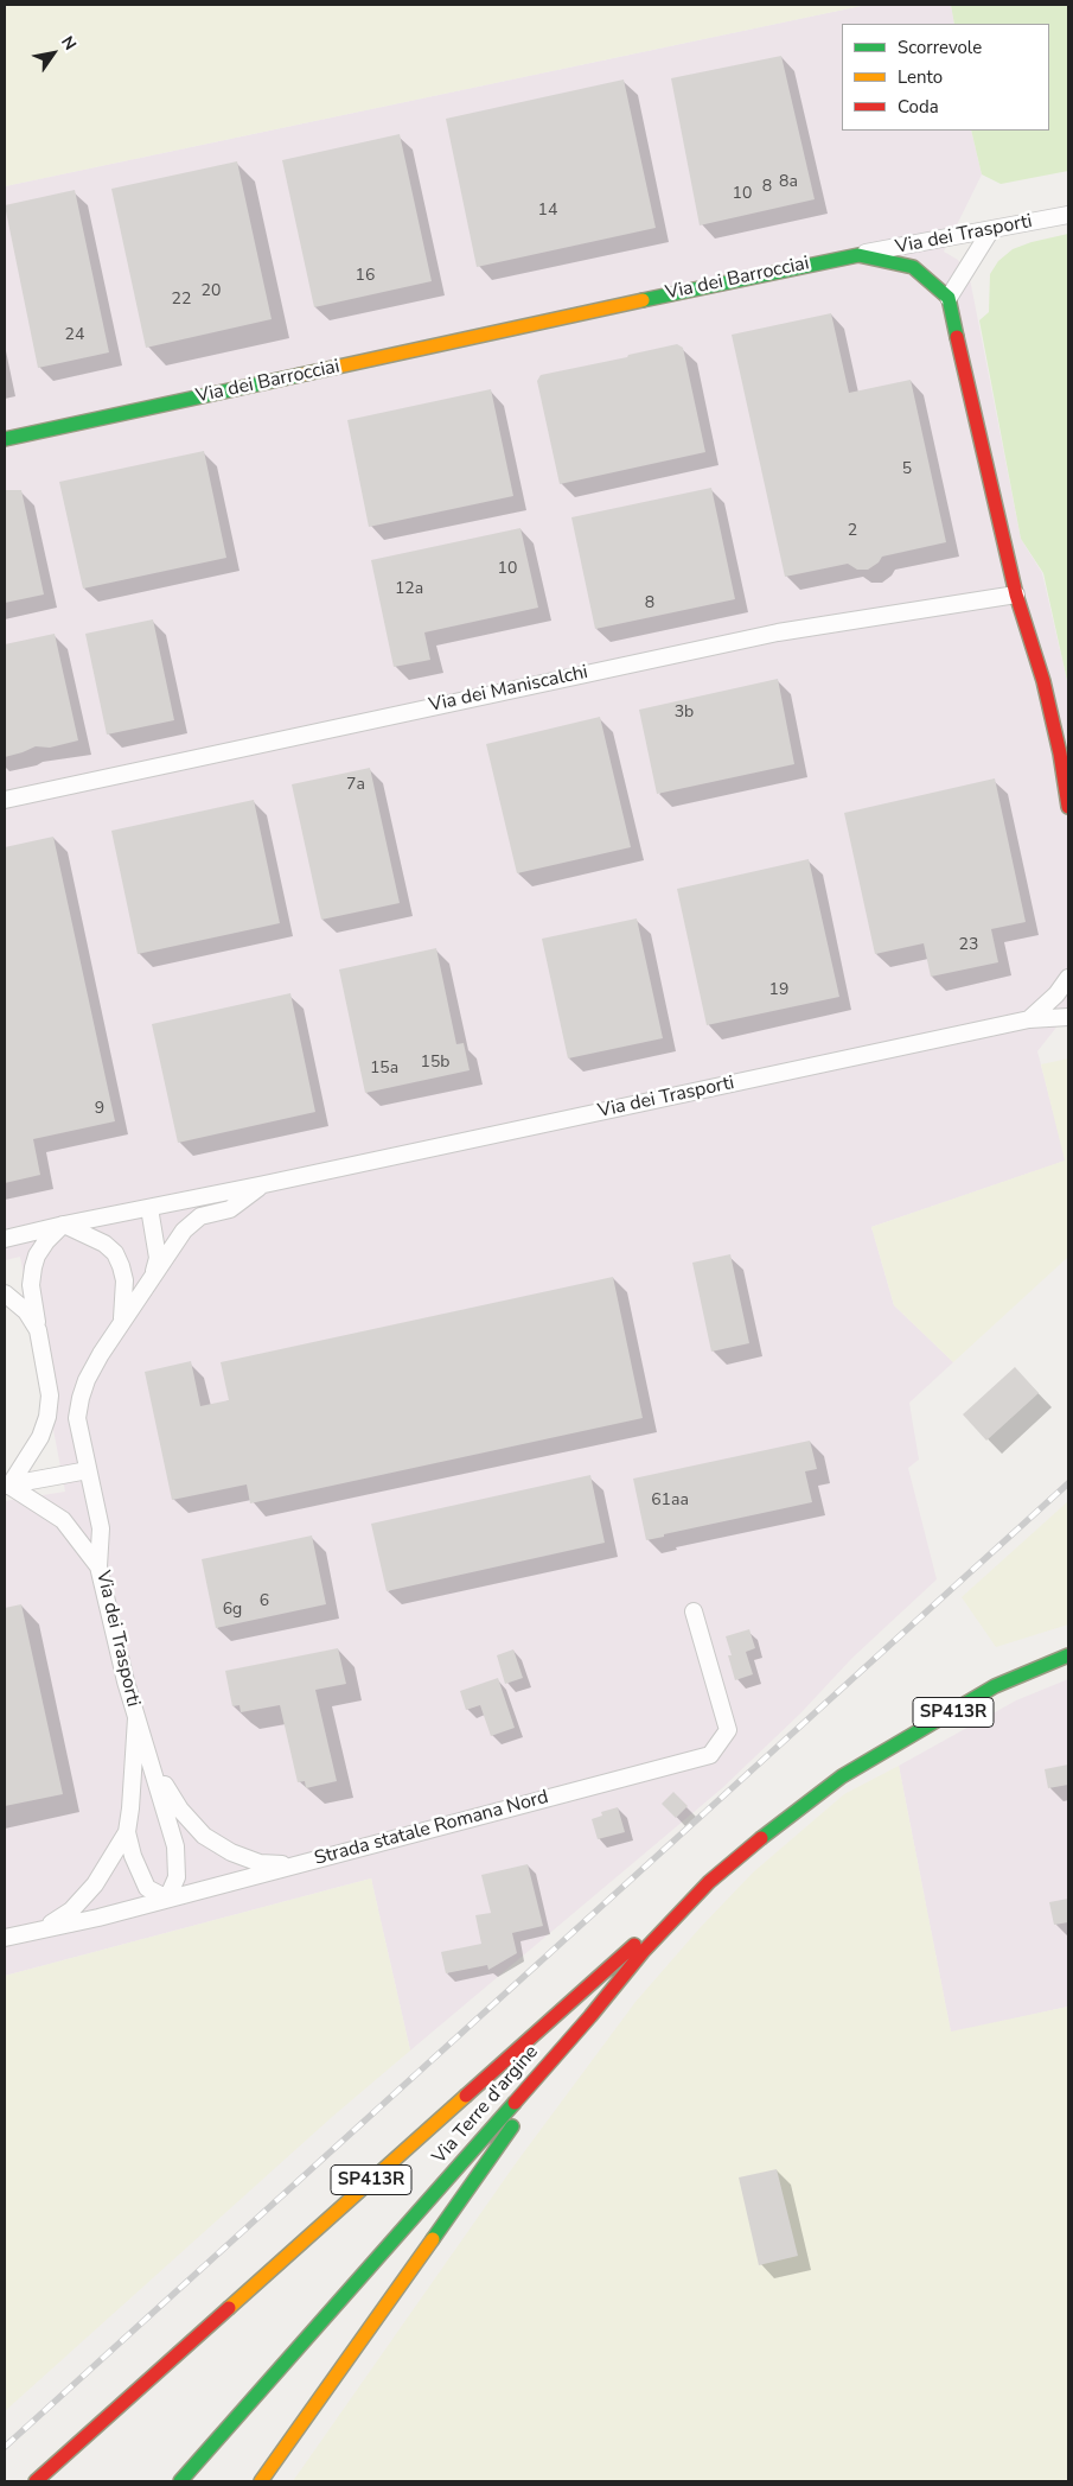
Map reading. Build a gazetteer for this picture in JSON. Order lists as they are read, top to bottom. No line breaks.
{"streets":{"main road":["Via dei Barrocciai","SP413R","Via Terre d'argine"],"street":["Via dei Trasporti","Via dei Maniscalchi","Strada statale Romana Nord"]},"crossings":[["Via dei Trasporti","Via dei Barrocciai"],["Via dei Trasporti","Strada statale Romana Nord"],["SP413R","Via Terre d'argine"]],"house_numbers":["8a","8","10","14","16","20","22","24","5","2","10","12a","8","3b","7a","23","19","15b","15a","9","61aa","6","6g"],"legend":["Scorrevole","Lento","Coda"],"north":"top right"}
